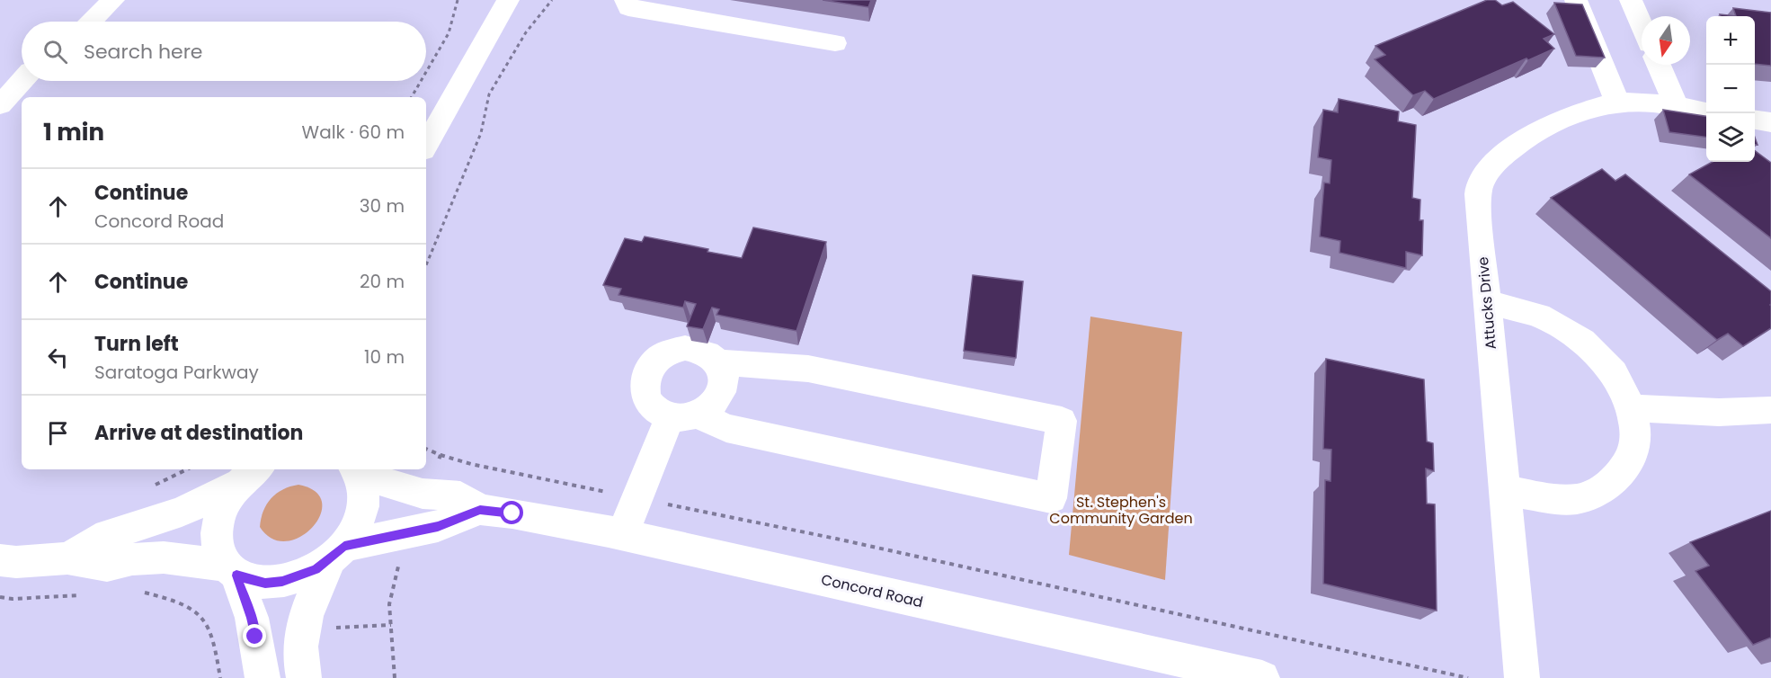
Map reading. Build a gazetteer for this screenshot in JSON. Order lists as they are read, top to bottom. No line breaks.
{"streets":{"street":["Attucks Drive","Concord Road"]},"parks":["St. Stephen's Community Garden"],"north":"bottom","page":{"map_buttons":["+","−"],"search":"Search here","heading":["1 min","Walk · 60 m"],"list":[["Continue","Concord Road","30 m"],["Continue","20 m"],["Turn left","Saratoga Parkway","10 m"],"Arrive at destination"]}}
